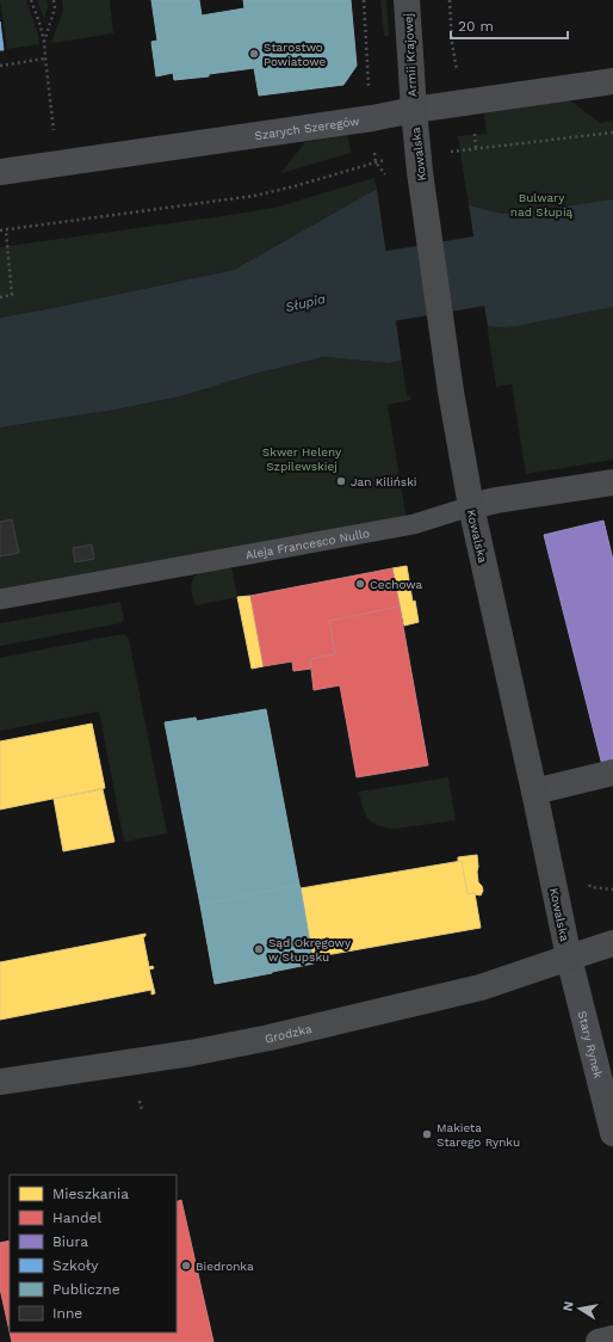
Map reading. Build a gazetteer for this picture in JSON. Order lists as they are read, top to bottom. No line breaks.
{"streets":{"street":["Armii Krajowej","Szarych Szeregów","Kowalska","Aleja Francesco Nullo","Grodzka","Stary Rynek"]},"crossings":[["Armii Krajowej","Szarych Szeregów"],["Armii Krajowej","Kowalska"],["Szarych Szeregów","Kowalska"],["Kowalska","Aleja Francesco Nullo"],["Kowalska","Grodzka"],["Kowalska","Stary Rynek"],["Grodzka","Stary Rynek"]],"water":["Słupia"],"parks":["Bulwary nad Słupią","Skwer Heleny Szpilewskiej"],"places":["Starostwo Powiatowe","Jan Kiliński","Cechowa","Sąd Okręgowy w Słupsku","Makieta Starego Rynku","Biedronka"],"legend":["Mieszkania","Handel","Biura","Szkoły","Publiczne","Inne"],"scale_bar":"20 m","north":"left"}
